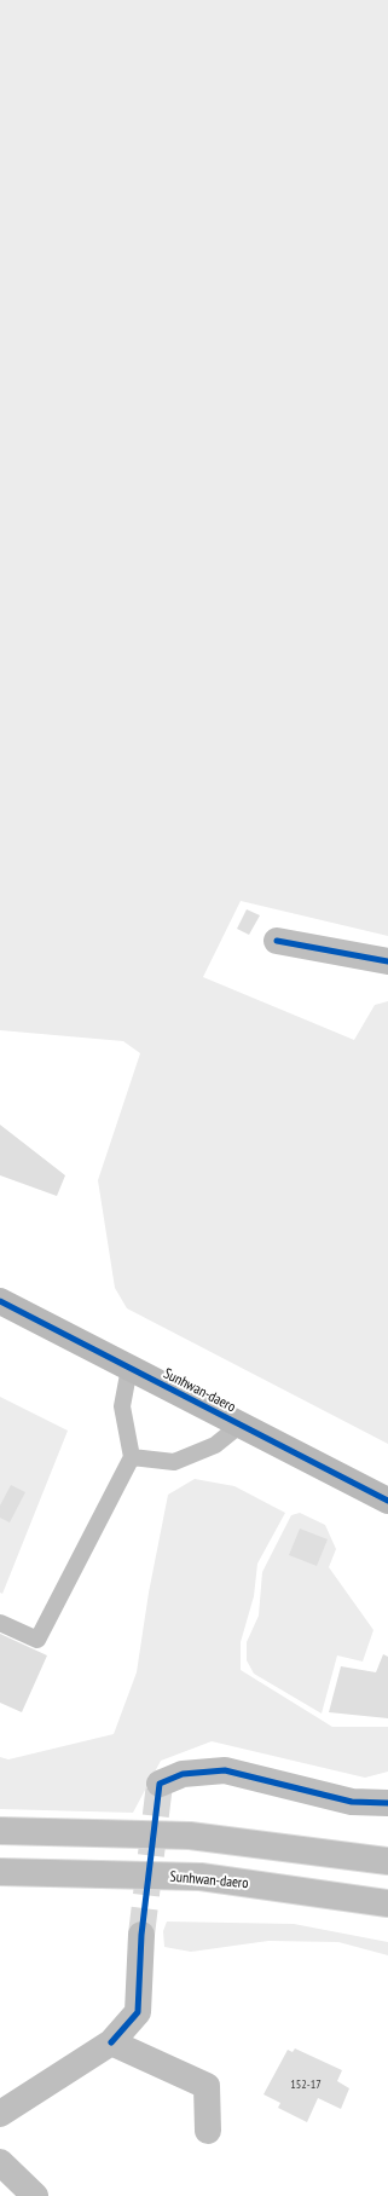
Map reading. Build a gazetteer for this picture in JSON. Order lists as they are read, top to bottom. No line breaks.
{"streets":{"main road":["Sunhwan-daero"]},"house_numbers":["152-17"]}
